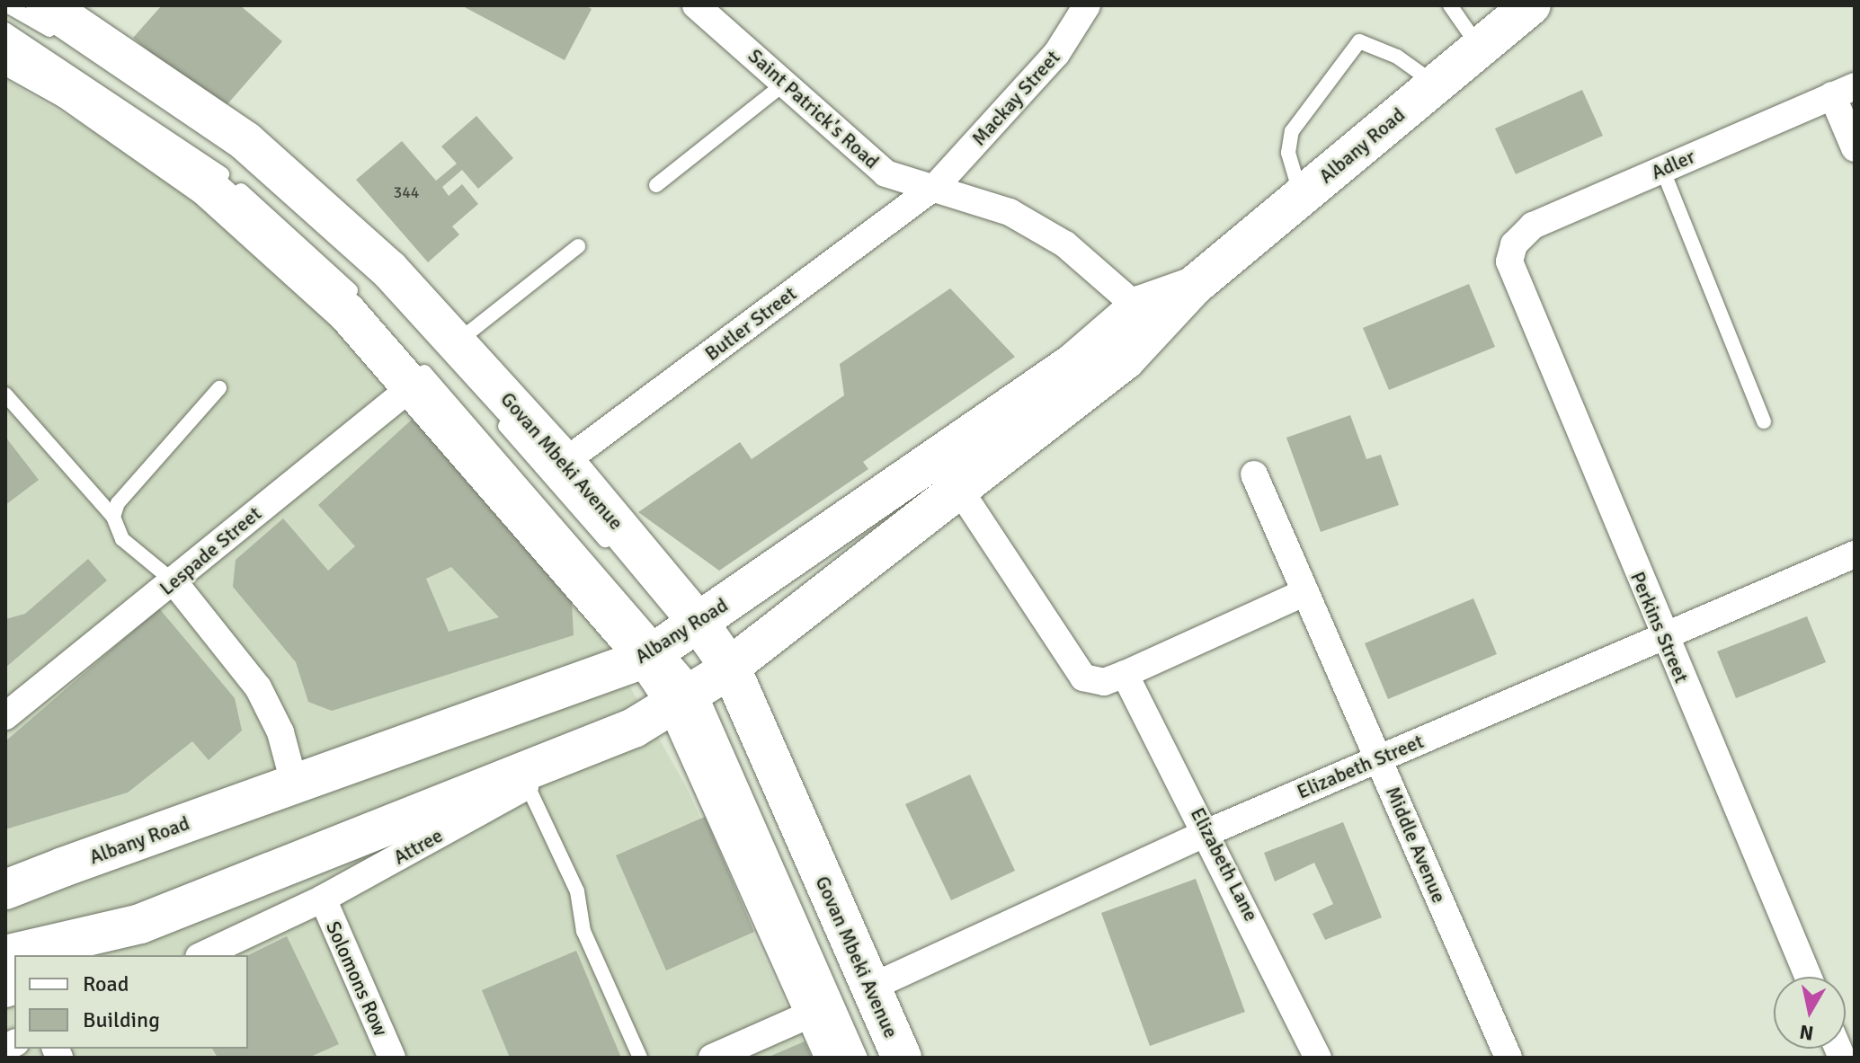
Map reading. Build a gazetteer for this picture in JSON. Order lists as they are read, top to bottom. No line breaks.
{"streets":{"main road":["Albany Road","Govan Mbeki Avenue"],"street":["Mackay Street","Saint Patrick's Road","Adler","Butler Street","Lespade Street","Perkins Street","Elizabeth Street","Middle Avenue","Attree","Elizabeth Lane","Solomons Row"]},"crossings":[["Mackay Street","Saint Patrick's Road"],["Mackay Street","Butler Street"],["Saint Patrick's Road","Albany Road"],["Saint Patrick's Road","Butler Street"],["Albany Road","Govan Mbeki Avenue"],["Albany Road","Attree"],["Adler","Perkins Street"],["Butler Street","Govan Mbeki Avenue"],["Govan Mbeki Avenue","Lespade Street"],["Govan Mbeki Avenue","Elizabeth Street"],["Perkins Street","Elizabeth Street"],["Elizabeth Street","Middle Avenue"],["Elizabeth Street","Elizabeth Lane"],["Attree","Solomons Row"]],"house_numbers":["344"],"legend":["Road","Building"],"north":"bottom"}
